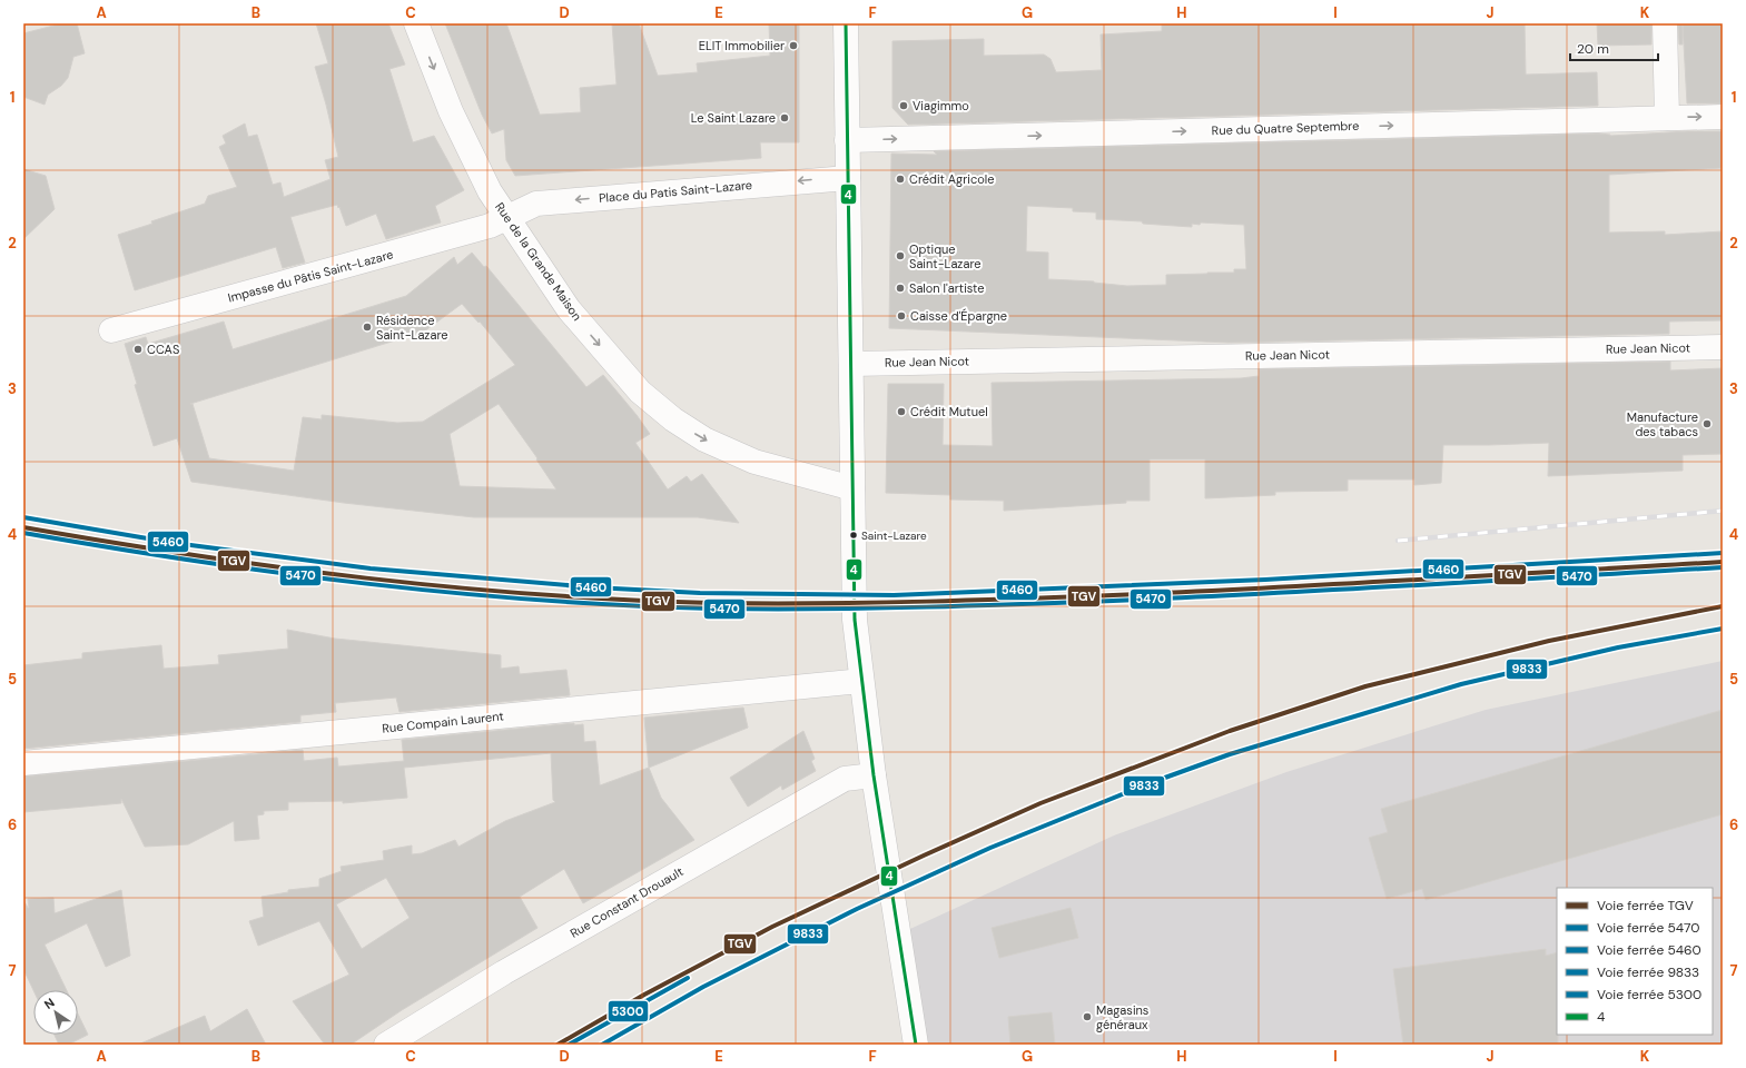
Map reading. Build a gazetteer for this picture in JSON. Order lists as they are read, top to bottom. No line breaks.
{"streets":{"street":["Rue du Quatre Septembre","Place du Patis Saint-Lazare","Rue de la Grande Maison","Impasse du Pâtis Saint-Lazare","Rue Jean Nicot","Rue Compain Laurent","Rue Constant Drouault"]},"crossings":[["Place du Patis Saint-Lazare","Rue de la Grande Maison"],["Place du Patis Saint-Lazare","Impasse du Pâtis Saint-Lazare"],["Rue de la Grande Maison","Impasse du Pâtis Saint-Lazare"]],"one_way":["Rue du Quatre Septembre","Place du Patis Saint-Lazare","Rue de la Grande Maison"],"places":["ELIT Immobilier","Viagimmo","Le Saint Lazare","Crédit Agricole","Optique Saint-Lazare","Salon l'artiste","Caisse d'Épargne","Résidence Saint-Lazare","CCAS","Crédit Mutuel","Manufacture des tabacs","Saint-Lazare","Magasins généraux"],"lines":["transit line 4","rail line 5460","rail line TGV","rail line 5470","rail line 9833","rail line 5300"],"legend":["Voie ferrée TGV","Voie ferrée 5470","Voie ferrée 5460","Voie ferrée 9833","Voie ferrée 5300","4"],"scale_bar":"20 m","north":"top left","grid":{"columns":["A","B","C","D","E","F","G","H","I","J","K"],"rows":["1","2","3","4","5","6","7"]}}
